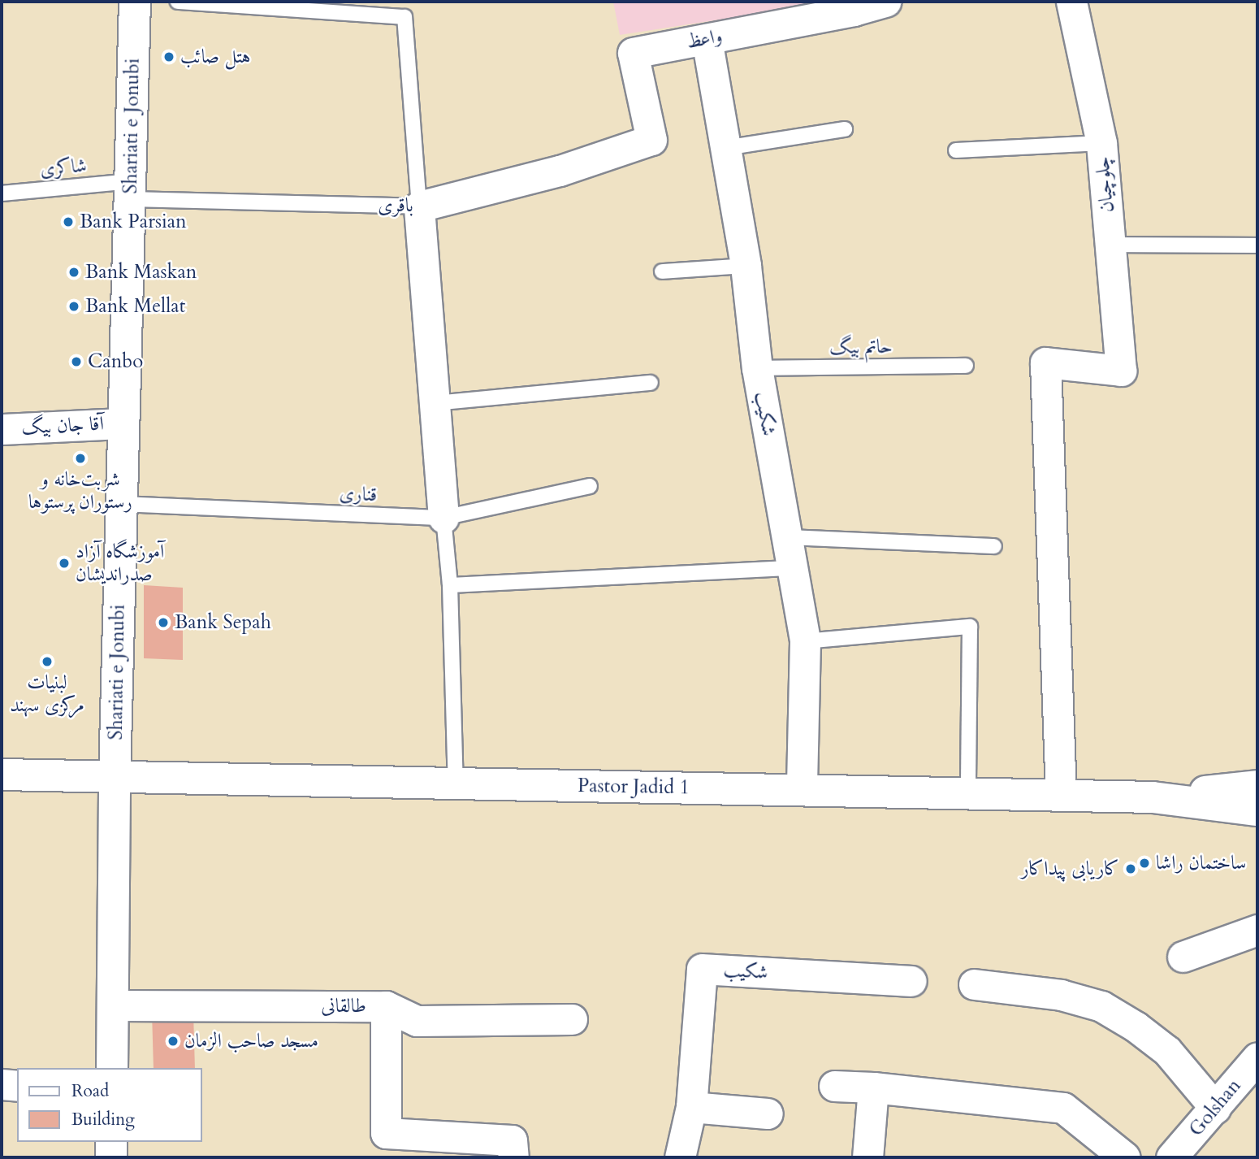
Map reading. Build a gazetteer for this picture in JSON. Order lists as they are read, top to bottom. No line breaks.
{"streets":{"main road":["Shariati e Jonubi","Pastor Jadid 1"],"street":["واعظ","چلوچیان","باقری","شکیب","آقا جان بیگ","طالقانی","Golshan"],"lane":["شاکری","حاتم بیگ","قناری"]},"crossings":[["واعظ","باقری"],["واعظ","شکیب"],["Shariati e Jonubi","شاکری"],["Shariati e Jonubi","باقری"],["Shariati e Jonubi","آقا جان بیگ"],["Shariati e Jonubi","قناری"],["Shariati e Jonubi","Pastor Jadid 1"],["Shariati e Jonubi","طالقانی"],["شاکری","باقری"],["چلوچیان","Pastor Jadid 1"],["حاتم بیگ","شکیب"],["شکیب","Pastor Jadid 1"]],"places":["هتل صائب","Bank Parsian","Bank Maskan","Bank Mellat","Canbo","شربت‌خانه و رستوران پرستوها","آموزشگاه آزاد صدراندیشان","Bank Sepah","لبنیات مرکزی سهند","ساختمان راشا","کاریابی پیداکار","مسجد صاحب الزمان"],"legend":["Road","Building"]}
